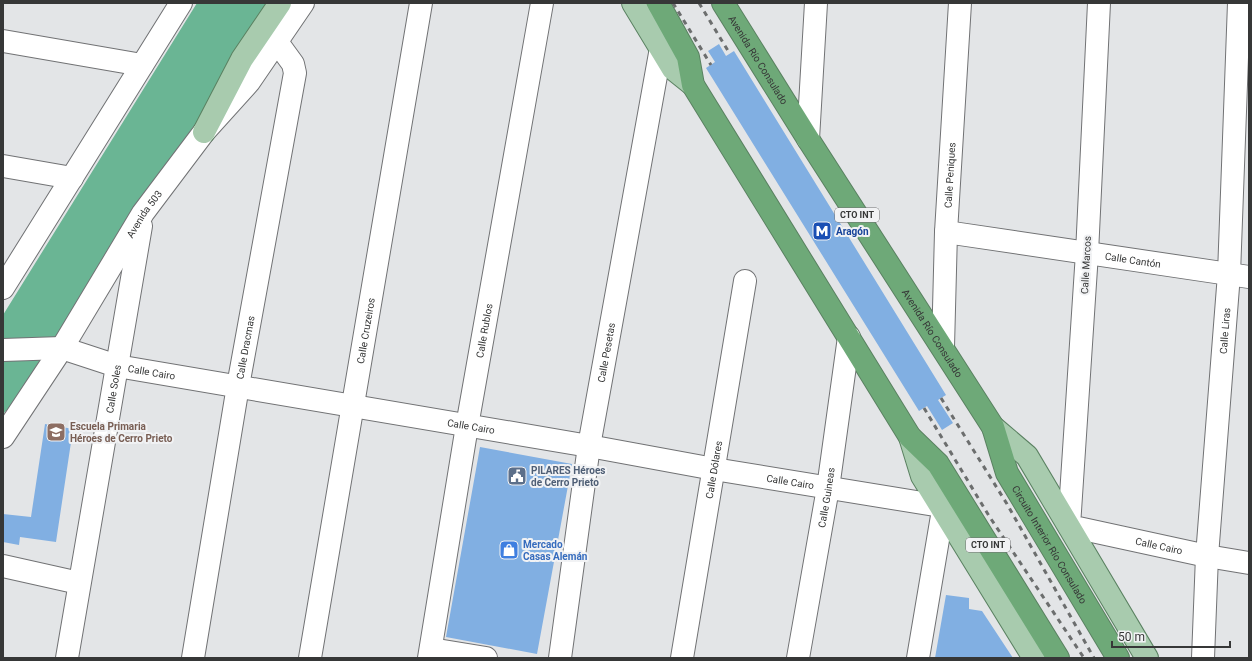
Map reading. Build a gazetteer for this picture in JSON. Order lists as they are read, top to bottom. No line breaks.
{"streets":{"highway":["Avenida Río Consulado","CTO INT","Circuito Interior Río Consulado"],"street":["Calle Peniques","Avenida 503","Calle Cantón","Calle Marcos","Calle Cruzeiros","Calle Rublos","Calle Liras","Calle Dracmas","Calle Pesetas","Calle Cairo","Calle Soles","Calle Dólares","Calle Guineas"]},"crossings":[["Avenida Río Consulado","Calle Peniques"],["Avenida Río Consulado","Calle Marcos"],["Avenida Río Consulado","Calle Cairo"],["Avenida Río Consulado","Circuito Interior Río Consulado"],["Calle Peniques","Calle Cantón"],["Avenida 503","Calle Dracmas"],["Avenida 503","Calle Cairo"],["Avenida 503","Calle Soles"],["CTO INT","Calle Pesetas"],["CTO INT","Calle Cairo"],["CTO INT","Calle Guineas"],["Calle Cantón","Calle Marcos"],["Calle Cantón","Calle Liras"],["Calle Marcos","Calle Cairo"],["Calle Cruzeiros","Calle Cairo"],["Calle Rublos","Calle Cairo"],["Calle Liras","Calle Cairo"],["Calle Dracmas","Calle Cairo"],["Calle Pesetas","Calle Cairo"],["Calle Cairo","Calle Soles"],["Calle Cairo","Calle Dólares"],["Calle Cairo","Calle Guineas"]],"places":{"metro station":["Aragón"],"school or university":["Escuela Primaria Héroes de Cerro Prieto"],"public building":["PILARES Héroes de Cerro Prieto"],"shop":["Mercado Casas Alemán"]},"scale_bar":"50 m"}
